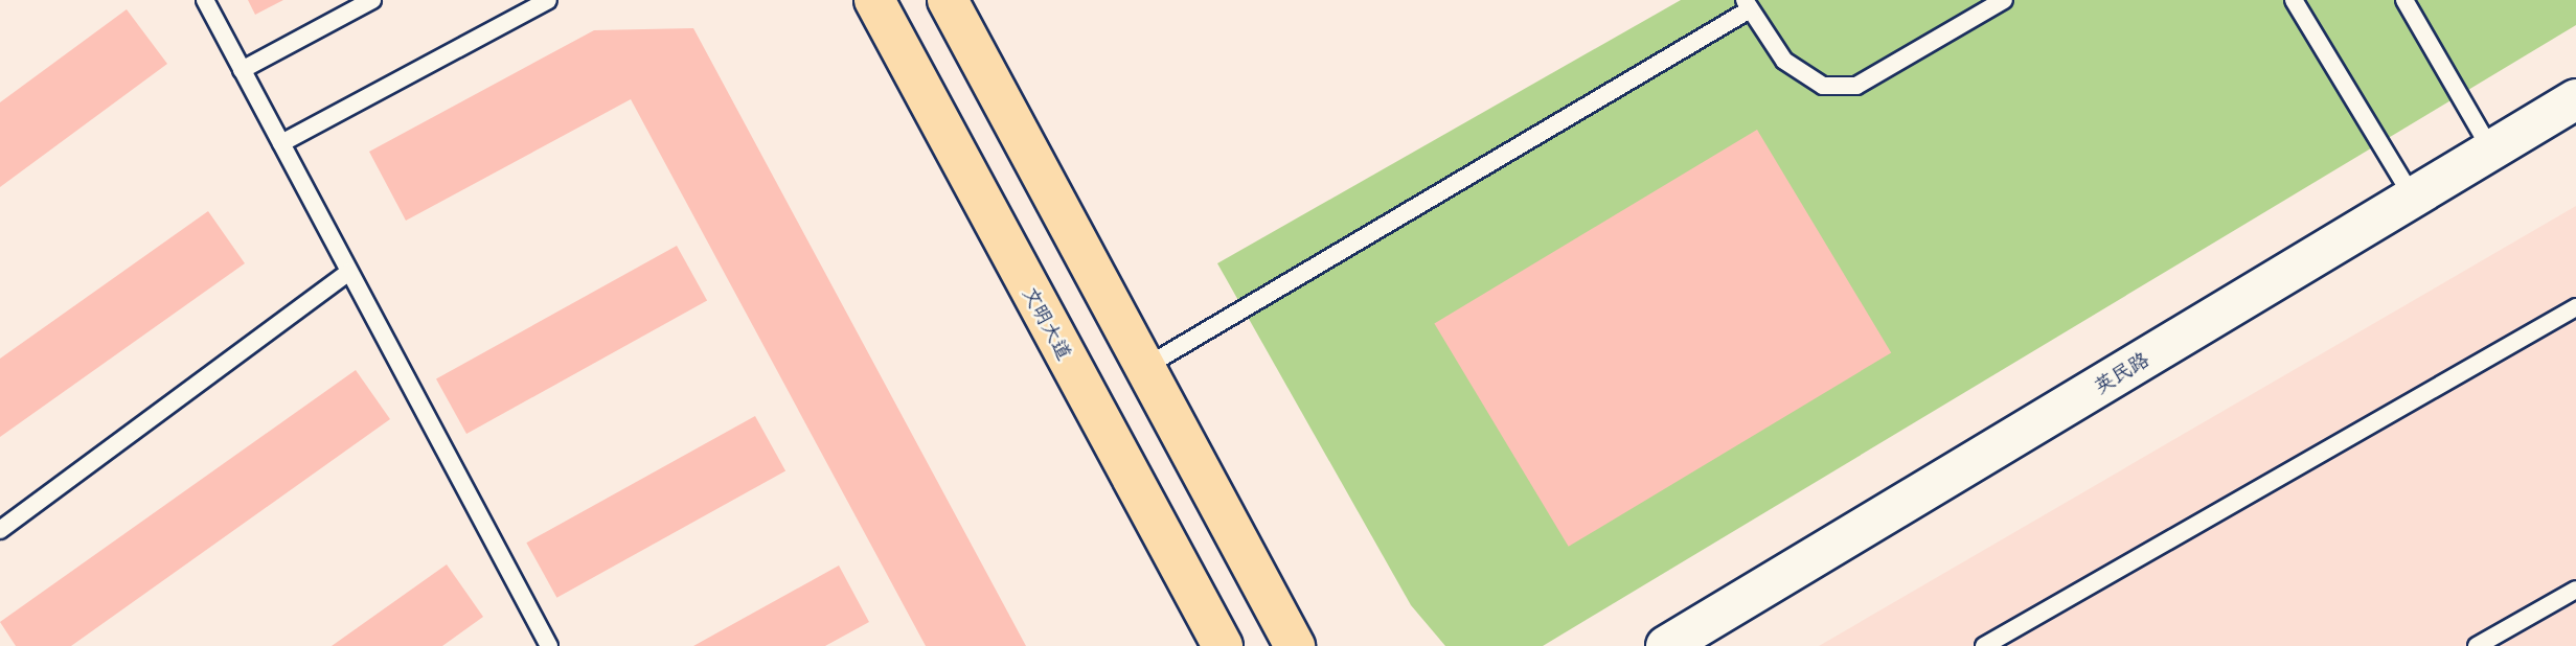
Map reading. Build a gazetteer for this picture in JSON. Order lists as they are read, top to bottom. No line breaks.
{"streets":{"main road":["文明大道"],"street":["英民路"]}}
